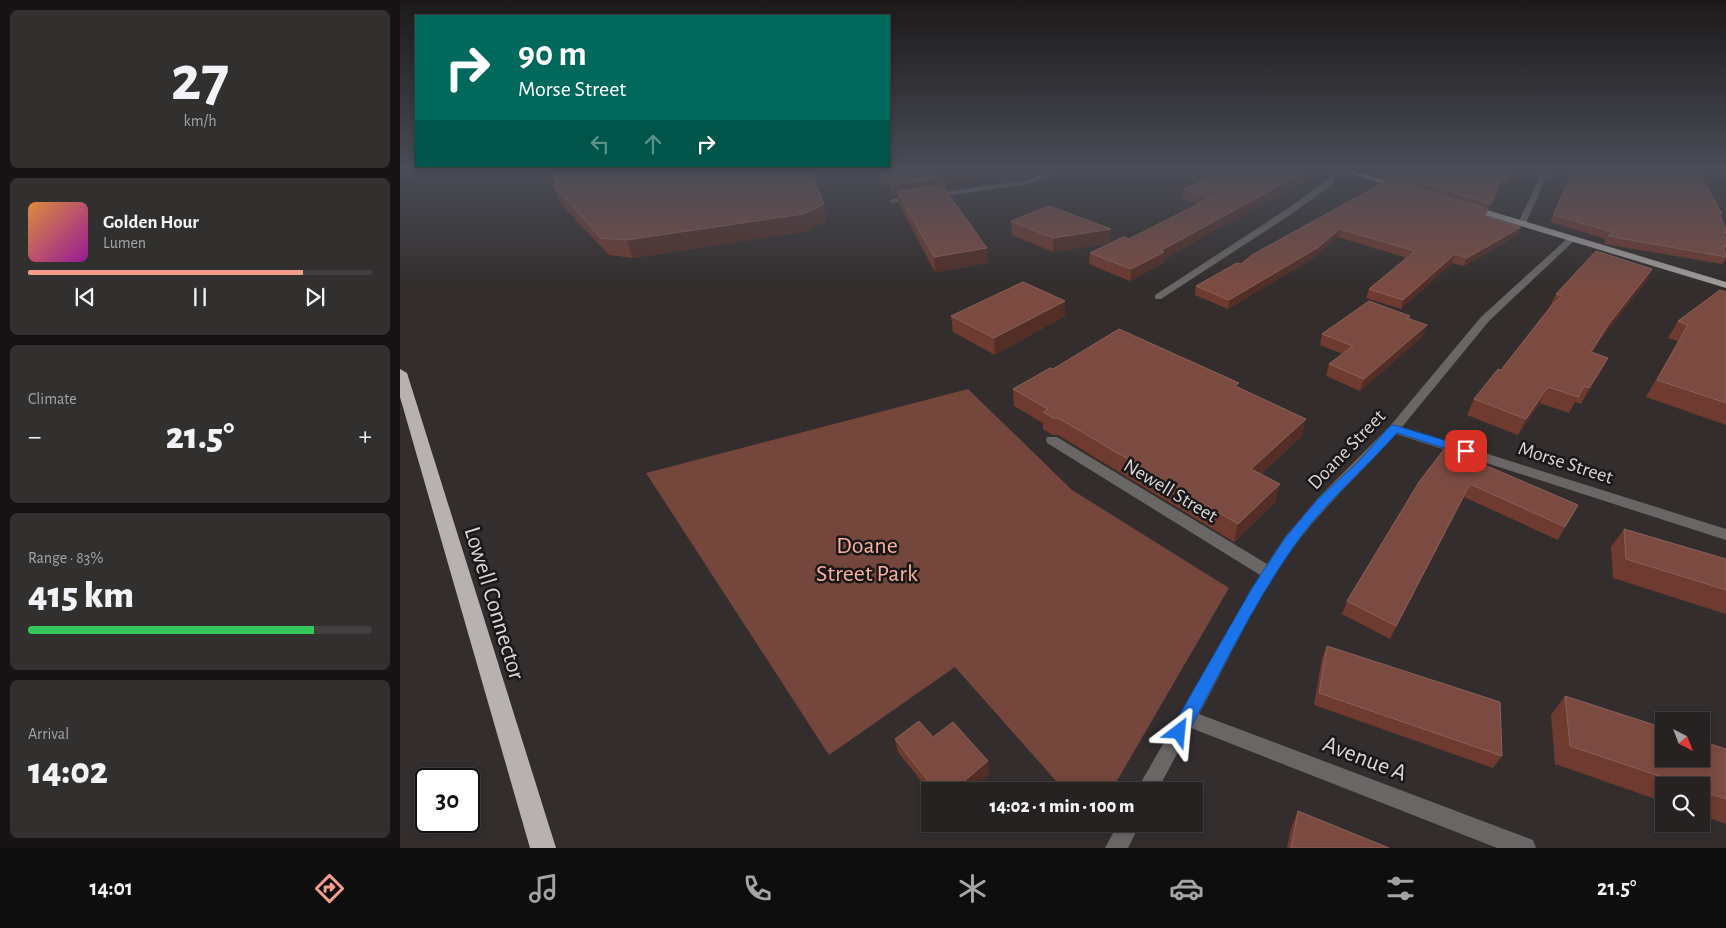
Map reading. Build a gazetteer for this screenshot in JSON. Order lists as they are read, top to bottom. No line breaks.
{"streets":{"highway":["Lowell Connector"],"street":["Doane Street","Morse Street","Newell Street","Avenue A"]},"crossings":[["Doane Street","Morse Street"],["Doane Street","Newell Street"],["Doane Street","Avenue A"]],"parks":["Doane Street Park"],"north":"bottom right","page":{"tile":[["27","km/h"],"Climate",["Range · 83%","415 km"],["Arrival","14:02"]],"turn":["90 m","Morse Street"],"song":["Golden Hour","Lumen"],"heat":["−","21.5°","+"],"limit":"30","trip":"14:02 · 1 min · 100 m","tabs":["14:01","21.5°"]}}
